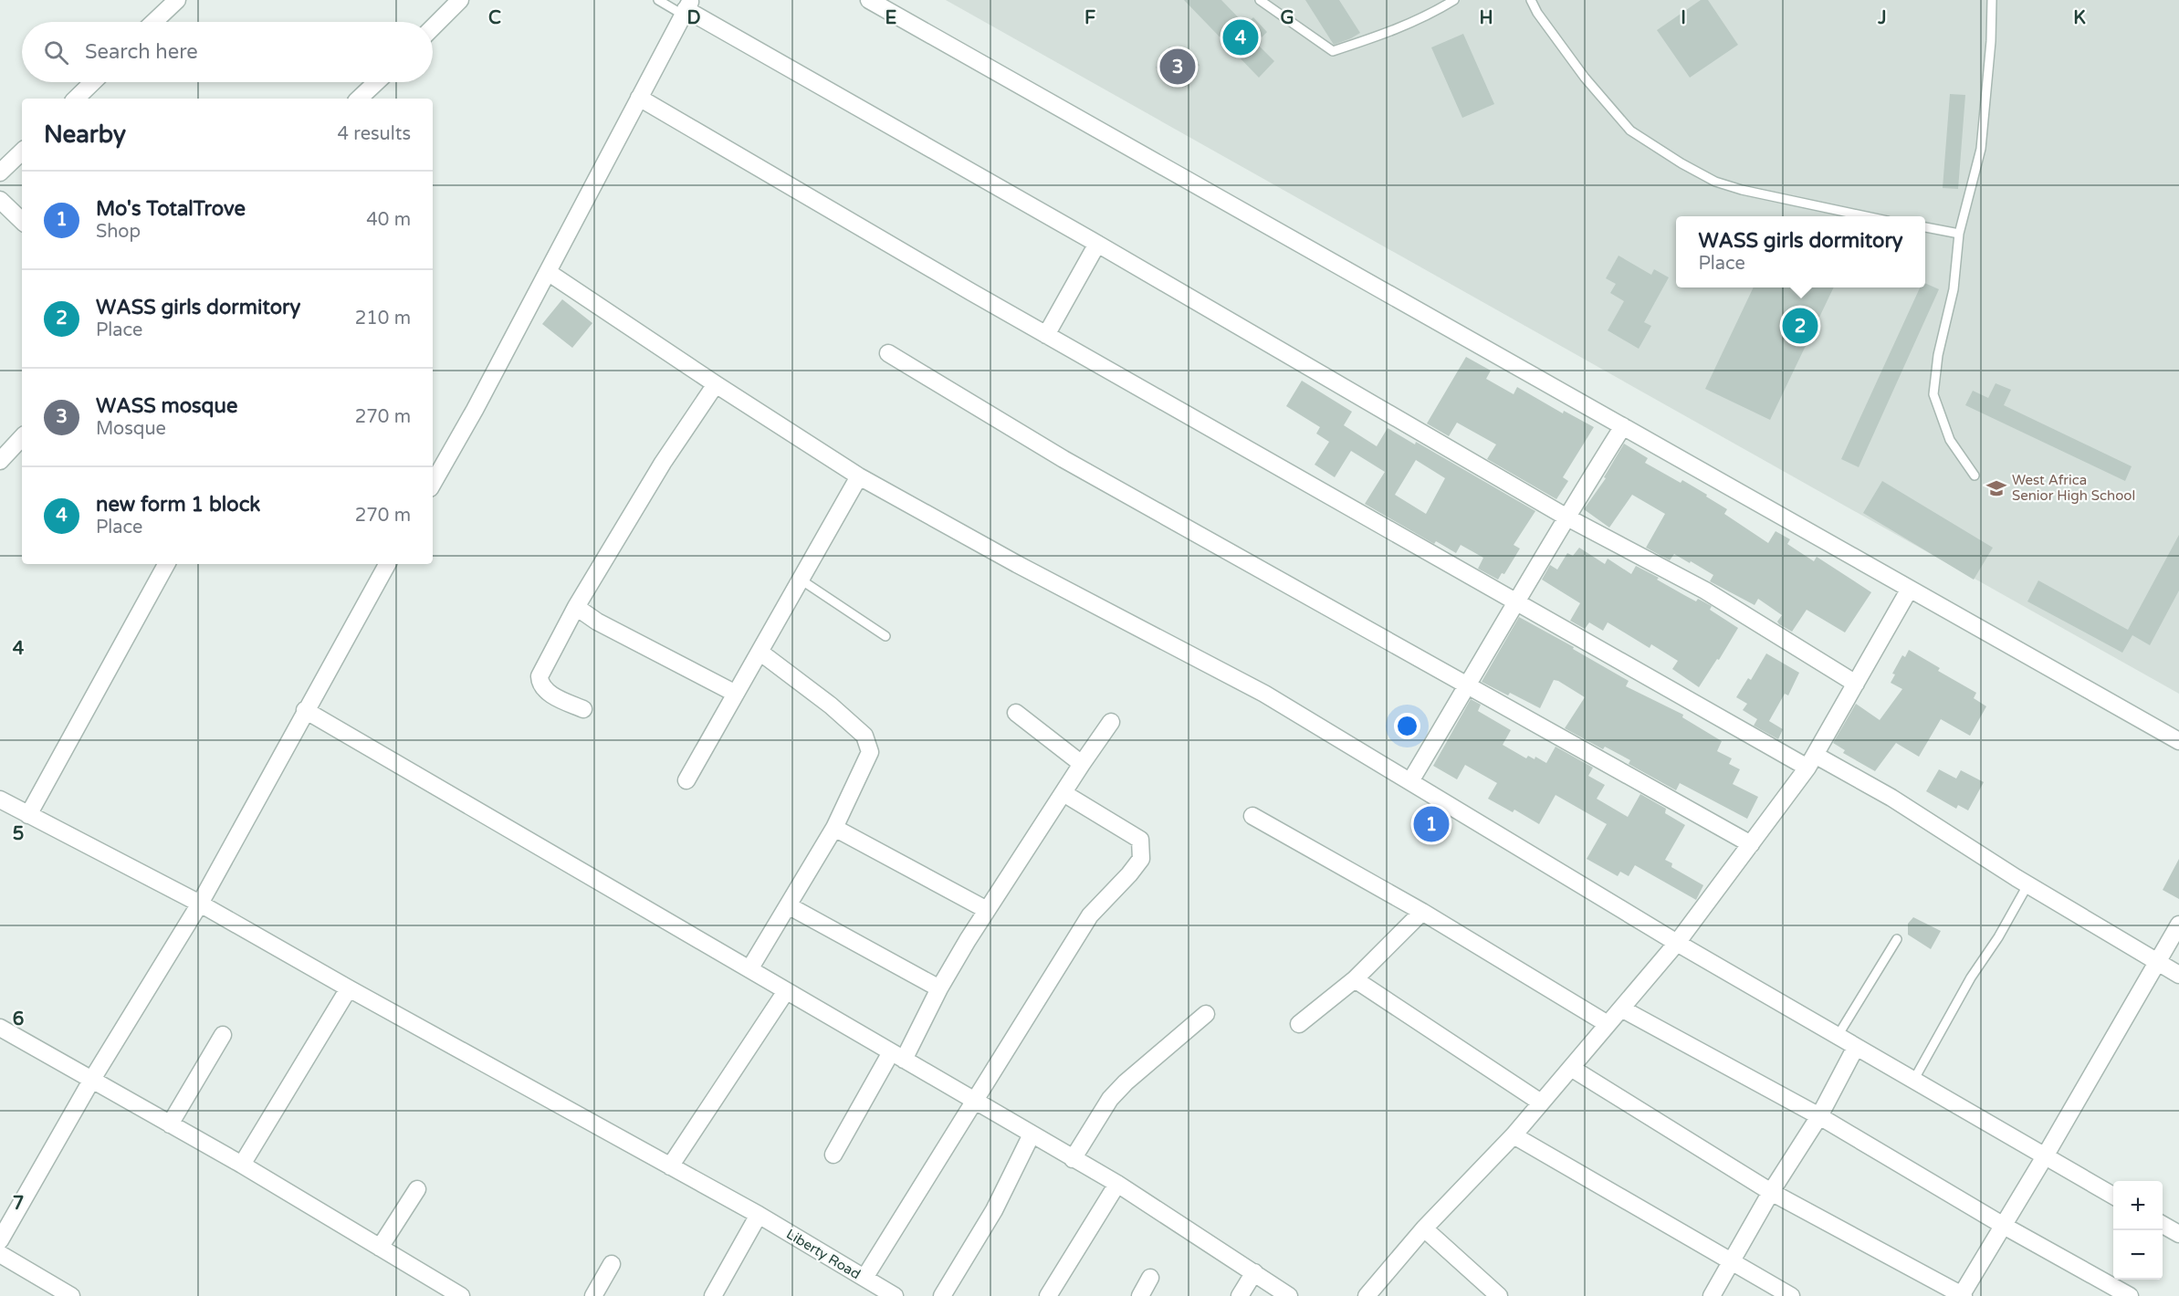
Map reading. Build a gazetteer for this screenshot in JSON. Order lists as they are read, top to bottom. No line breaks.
{"streets":{"street":["Liberty Road"]},"places":{"school or university":["West Africa Senior High School"]},"page":{"pins":["4","3","2","1"],"search":"Search here","heading":["Nearby","4 results"],"list":[{"mark":"1","name":"Mo's TotalTrove","note":"Shop","value":"40 m"},{"mark":"2","name":"WASS girls dormitory","note":"Place","value":"210 m"},{"mark":"3","name":"WASS mosque","note":"Mosque","value":"270 m"},{"mark":"4","name":"new form 1 block","note":"Place","value":"270 m"}],"popup":["WASS girls dormitory","Place"],"map_buttons":["+","−"]},"grid":{"columns":["C","D","E","F","G","H","I","J","K"],"rows":["4","5","6","7"]}}
